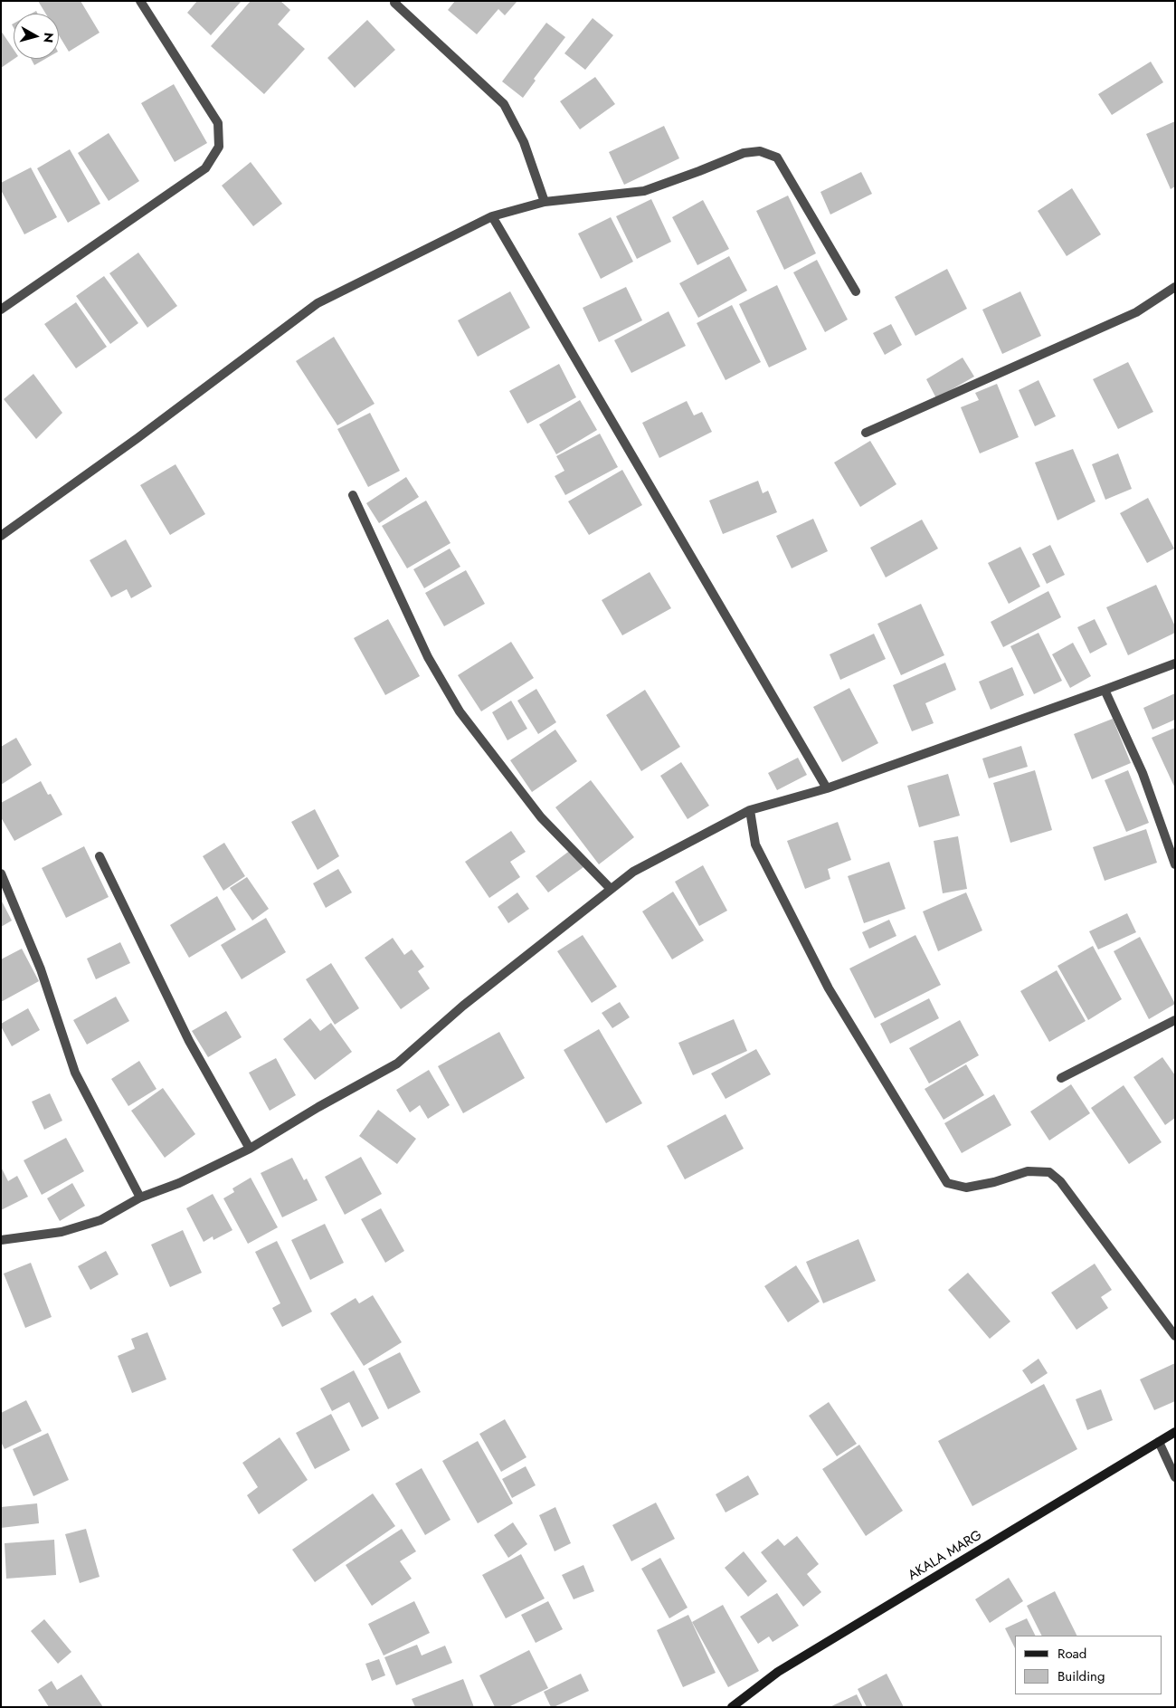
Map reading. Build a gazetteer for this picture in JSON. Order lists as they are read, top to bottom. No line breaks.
{"streets":{"main road":["AKALA MARG"]},"legend":["Road","Building"],"north":"right"}
